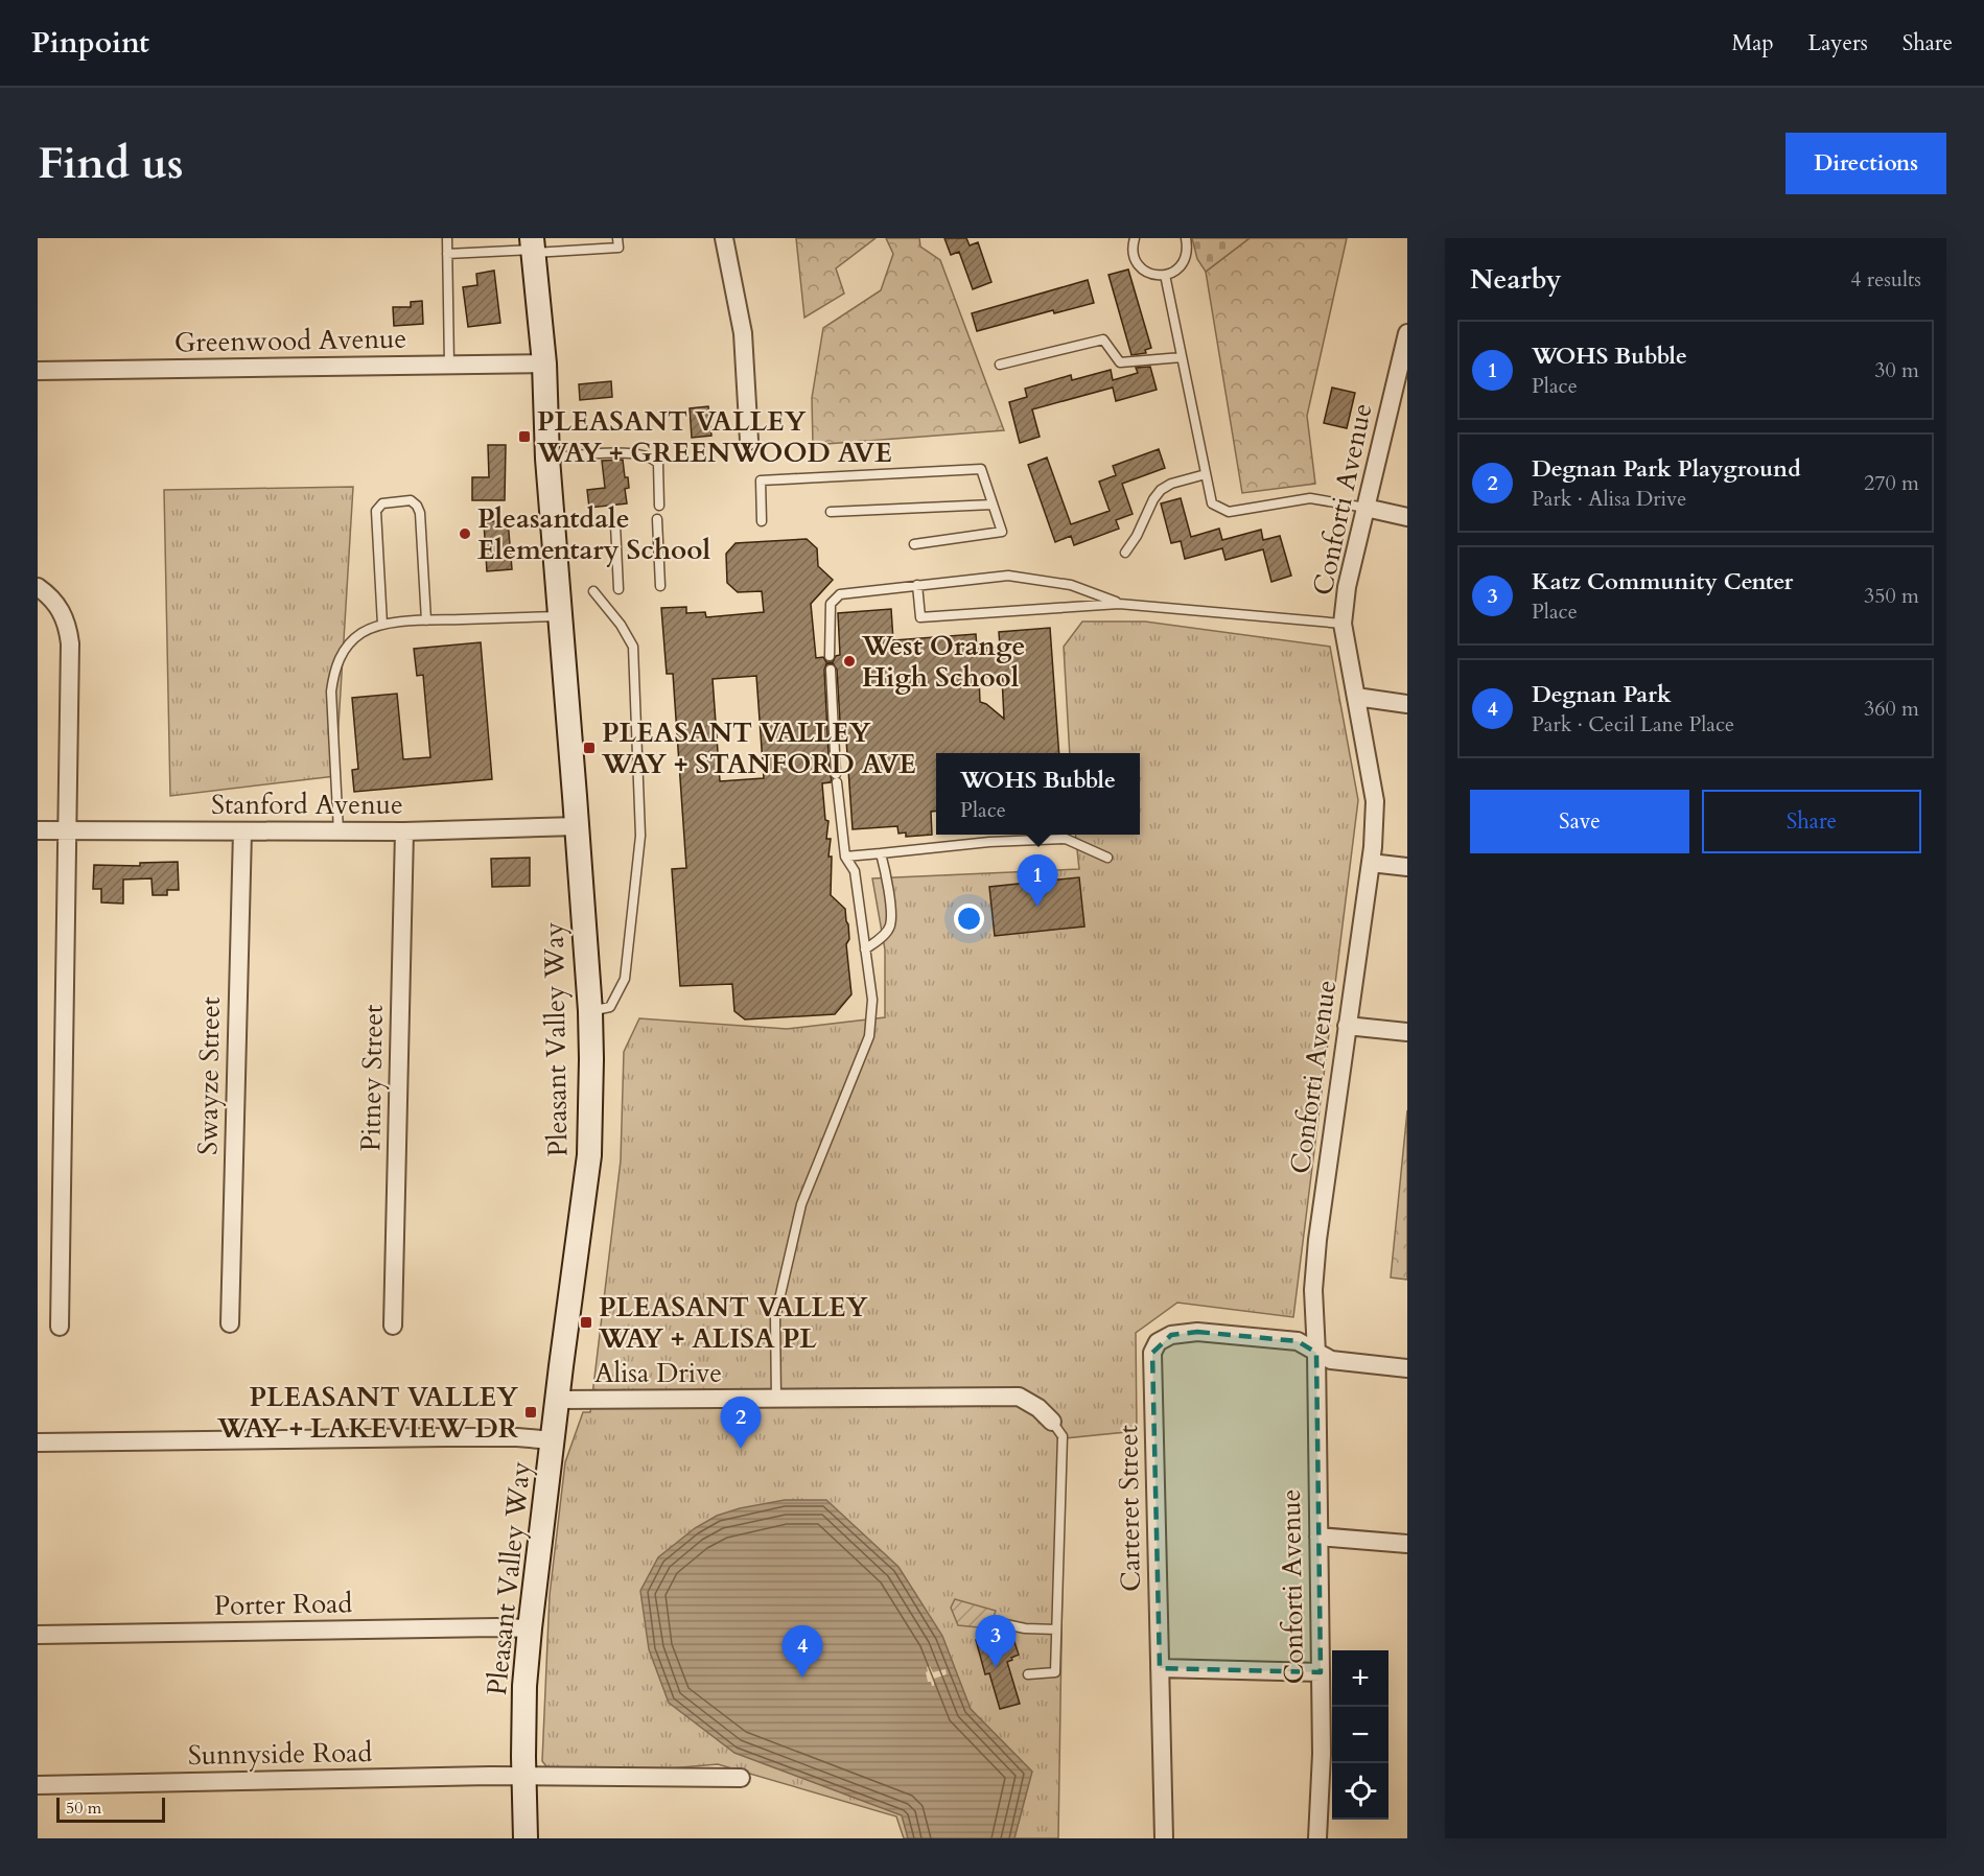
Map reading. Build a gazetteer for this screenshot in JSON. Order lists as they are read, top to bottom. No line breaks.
{"streets":{"main road":["Pleasant Valley Way"],"street":["Greenwood Avenue","Conforti Avenue","Stanford Avenue","Swayze Street","Pitney Street","Alisa Drive","Carteret Street","Porter Road","Sunnyside Road"]},"crossings":[["Greenwood Avenue","Pleasant Valley Way"],["Conforti Avenue","Carteret Street"],["Stanford Avenue","Pleasant Valley Way"],["Stanford Avenue","Swayze Street"],["Stanford Avenue","Pitney Street"],["Pleasant Valley Way","Alisa Drive"],["Pleasant Valley Way","Porter Road"],["Pleasant Valley Way","Sunnyside Road"]],"places":{"transit":["PLEASANT VALLEY WAY + GREENWOOD AVE","PLEASANT VALLEY WAY + STANFORD AVE","PLEASANT VALLEY WAY + ALISA PL","PLEASANT VALLEY WAY + LAKEVIEW DR"],"other":["Pleasantdale Elementary School","West Orange High School"]},"scale_bar":"50 m","page":{"header":"Pinpoint","nav":["Map","Layers","Share"],"buttons":["Directions",["Save","Share"]],"title":"Find us","heading":["Nearby","4 results"],"list":[{"mark":"1","name":"WOHS Bubble","note":"Place","value":"30 m"},{"mark":"2","name":"Degnan Park Playground","note":"Park · Alisa Drive","value":"270 m"},{"mark":"3","name":"Katz Community Center","note":"Place","value":"350 m"},{"mark":"4","name":"Degnan Park","note":"Park · Cecil Lane Place","value":"360 m"}],"popup":["WOHS Bubble","Place"],"pins":["1","2","3","4"],"map_buttons":["+","−"],"scale":"50 m"}}
